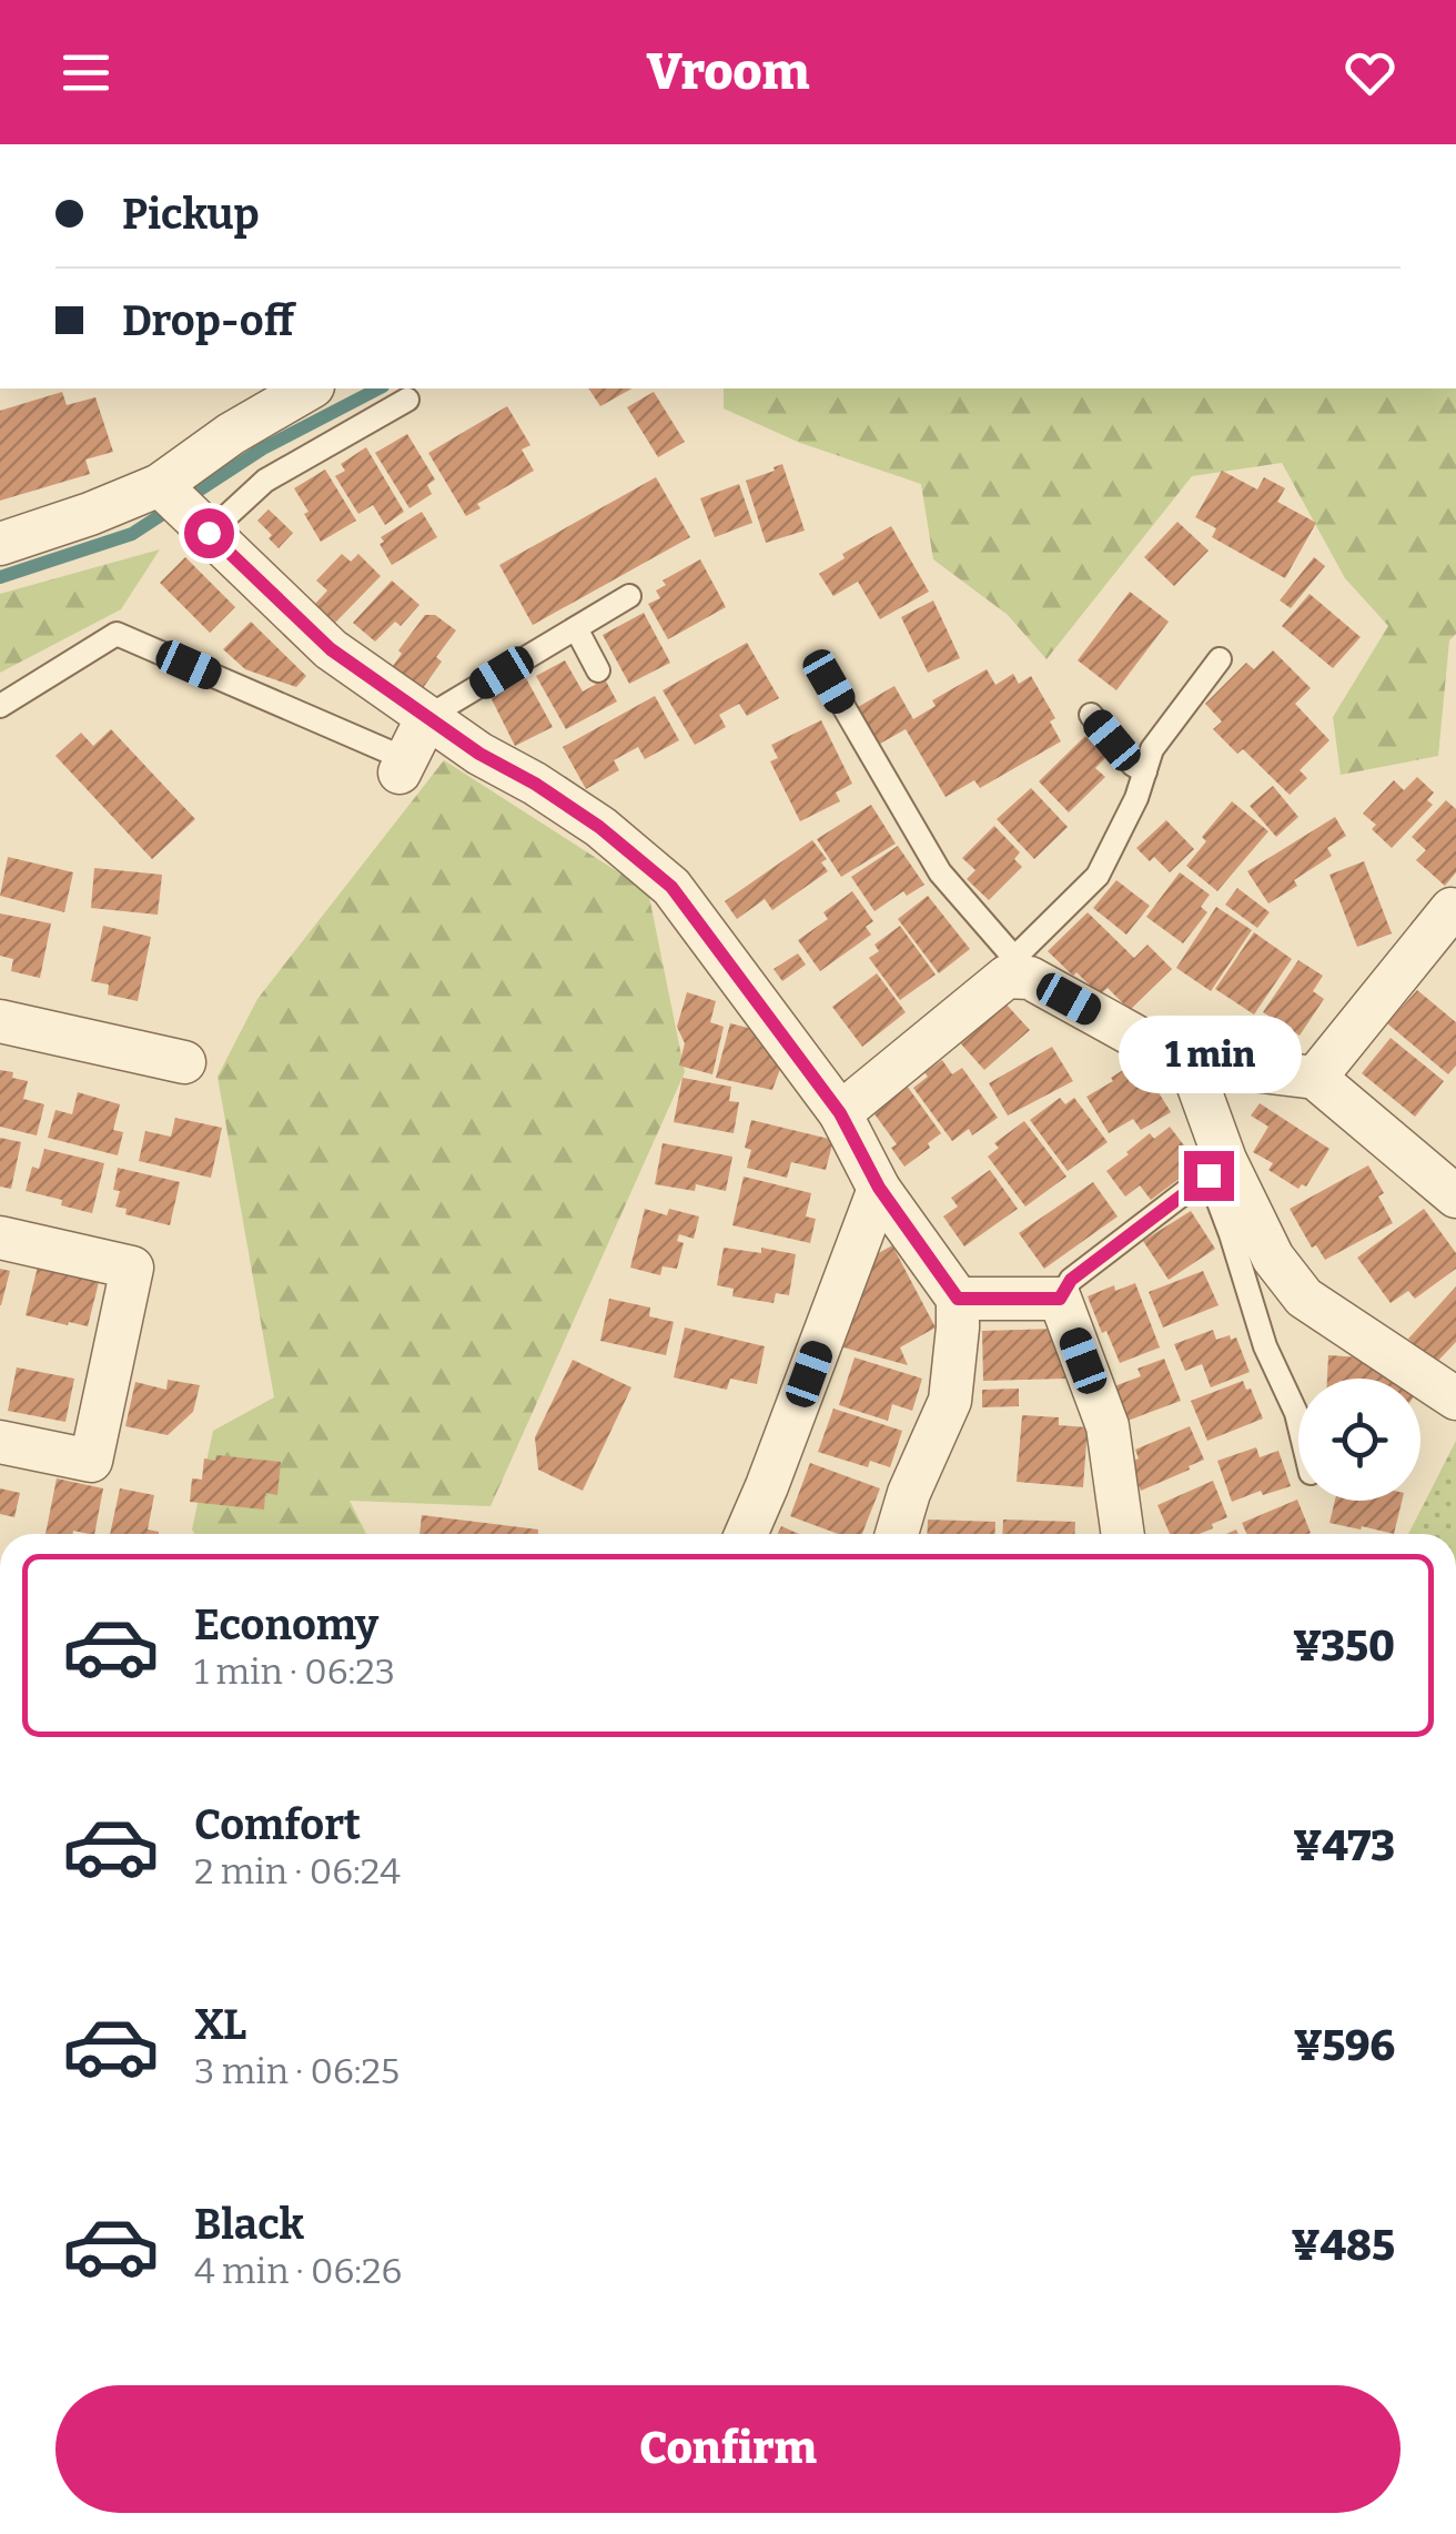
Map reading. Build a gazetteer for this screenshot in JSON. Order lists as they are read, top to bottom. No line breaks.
{"page":{"header":"Vroom","banner":["Pickup","Drop-off"],"bubble":"1 min","list":[{"name":"Economy","note":"1 min · 06:23","value":"¥350"},{"name":"Comfort","note":"2 min · 06:24","value":"¥473"},{"name":"XL","note":"3 min · 06:25","value":"¥596"},{"name":"Black","note":"4 min · 06:26","value":"¥485"}],"buttons":"Confirm"}}
